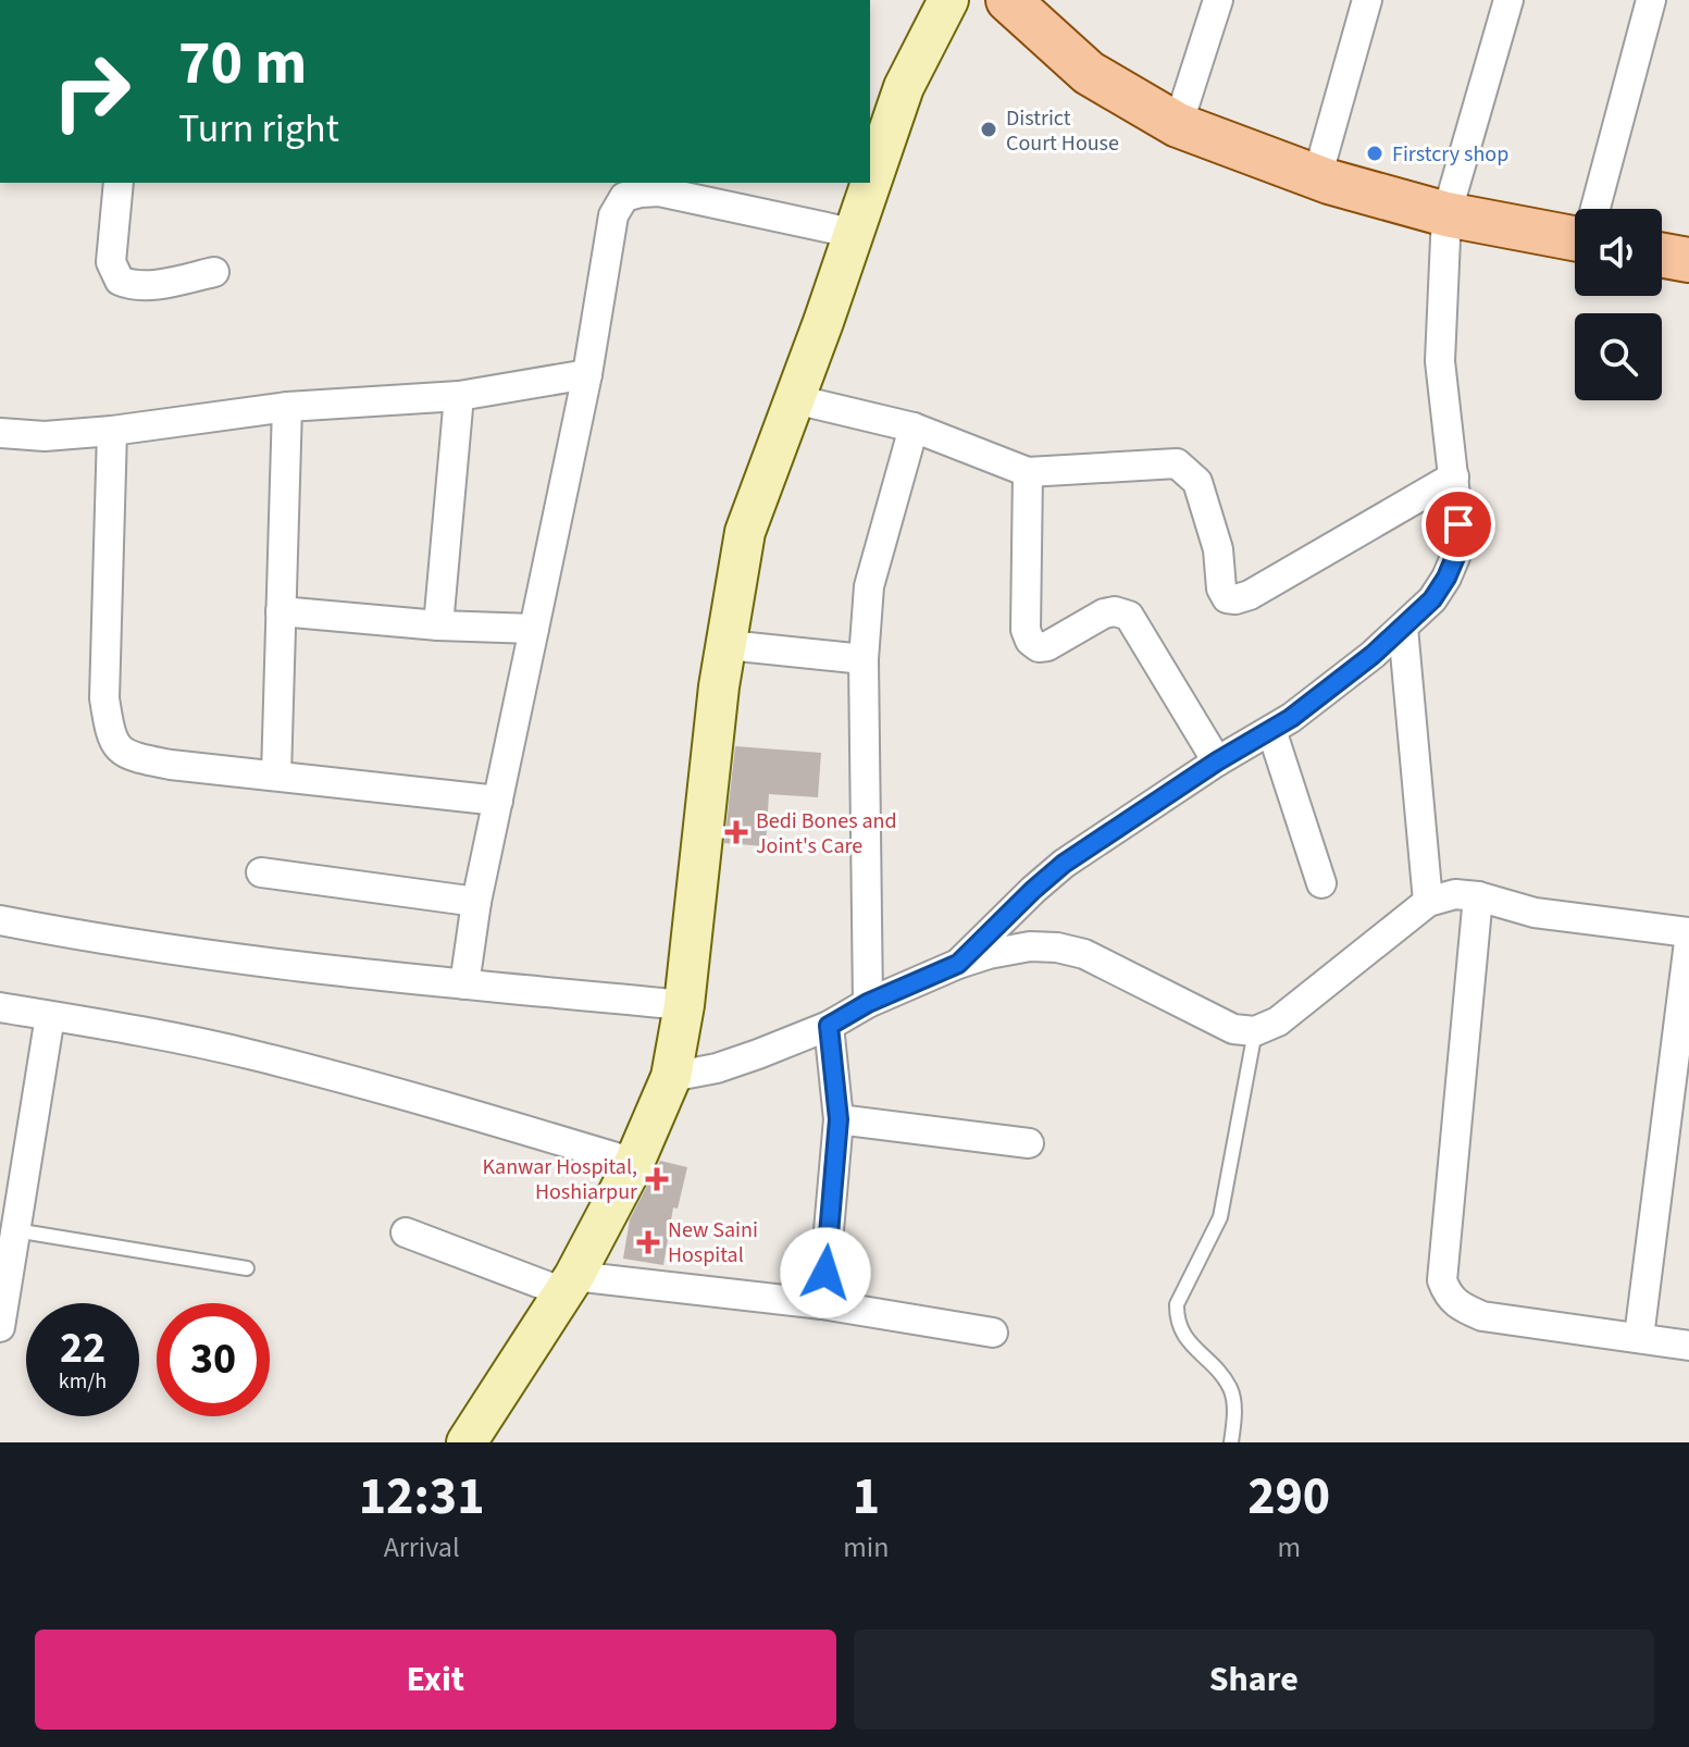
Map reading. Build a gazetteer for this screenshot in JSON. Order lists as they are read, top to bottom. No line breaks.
{"places":{"other":["District Court House","Firstcry shop"],"health":["Bedi Bones and Joint's Care","Kanwar Hospital, Hoshiarpur","New Saini Hospital"]},"page":{"turn":["70 m","Turn right"],"speed":"22 km/h","limit":"30","eta":["12:31","Arrival","1","min","290","m"],"buttons":["Exit","Share"]}}
